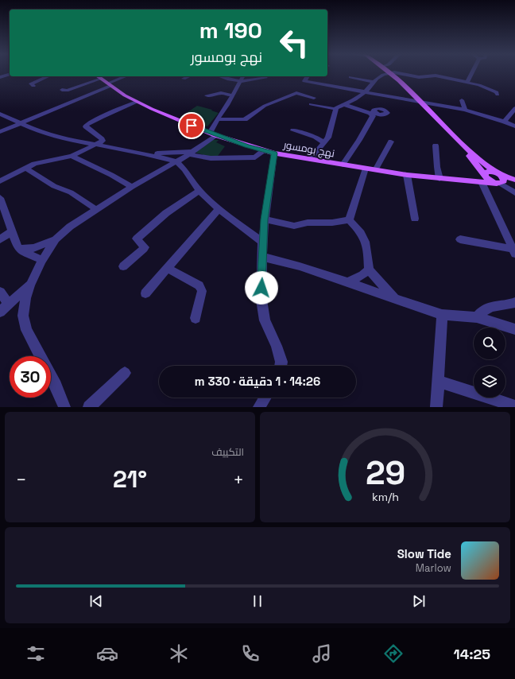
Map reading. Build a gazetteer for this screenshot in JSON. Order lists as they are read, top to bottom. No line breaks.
{"streets":{"main road":["نهج بومسور"]},"page":{"turn":["190 m","نهج بومسور"],"limit":"30","trip":"14:26 · 1 دقيقة · 330 m","tile":"التكييف","heat":["−","21°","+"],"song":["Slow Tide","Marlow"],"tabs":"14:25","gauge":["29","km/h"]}}
